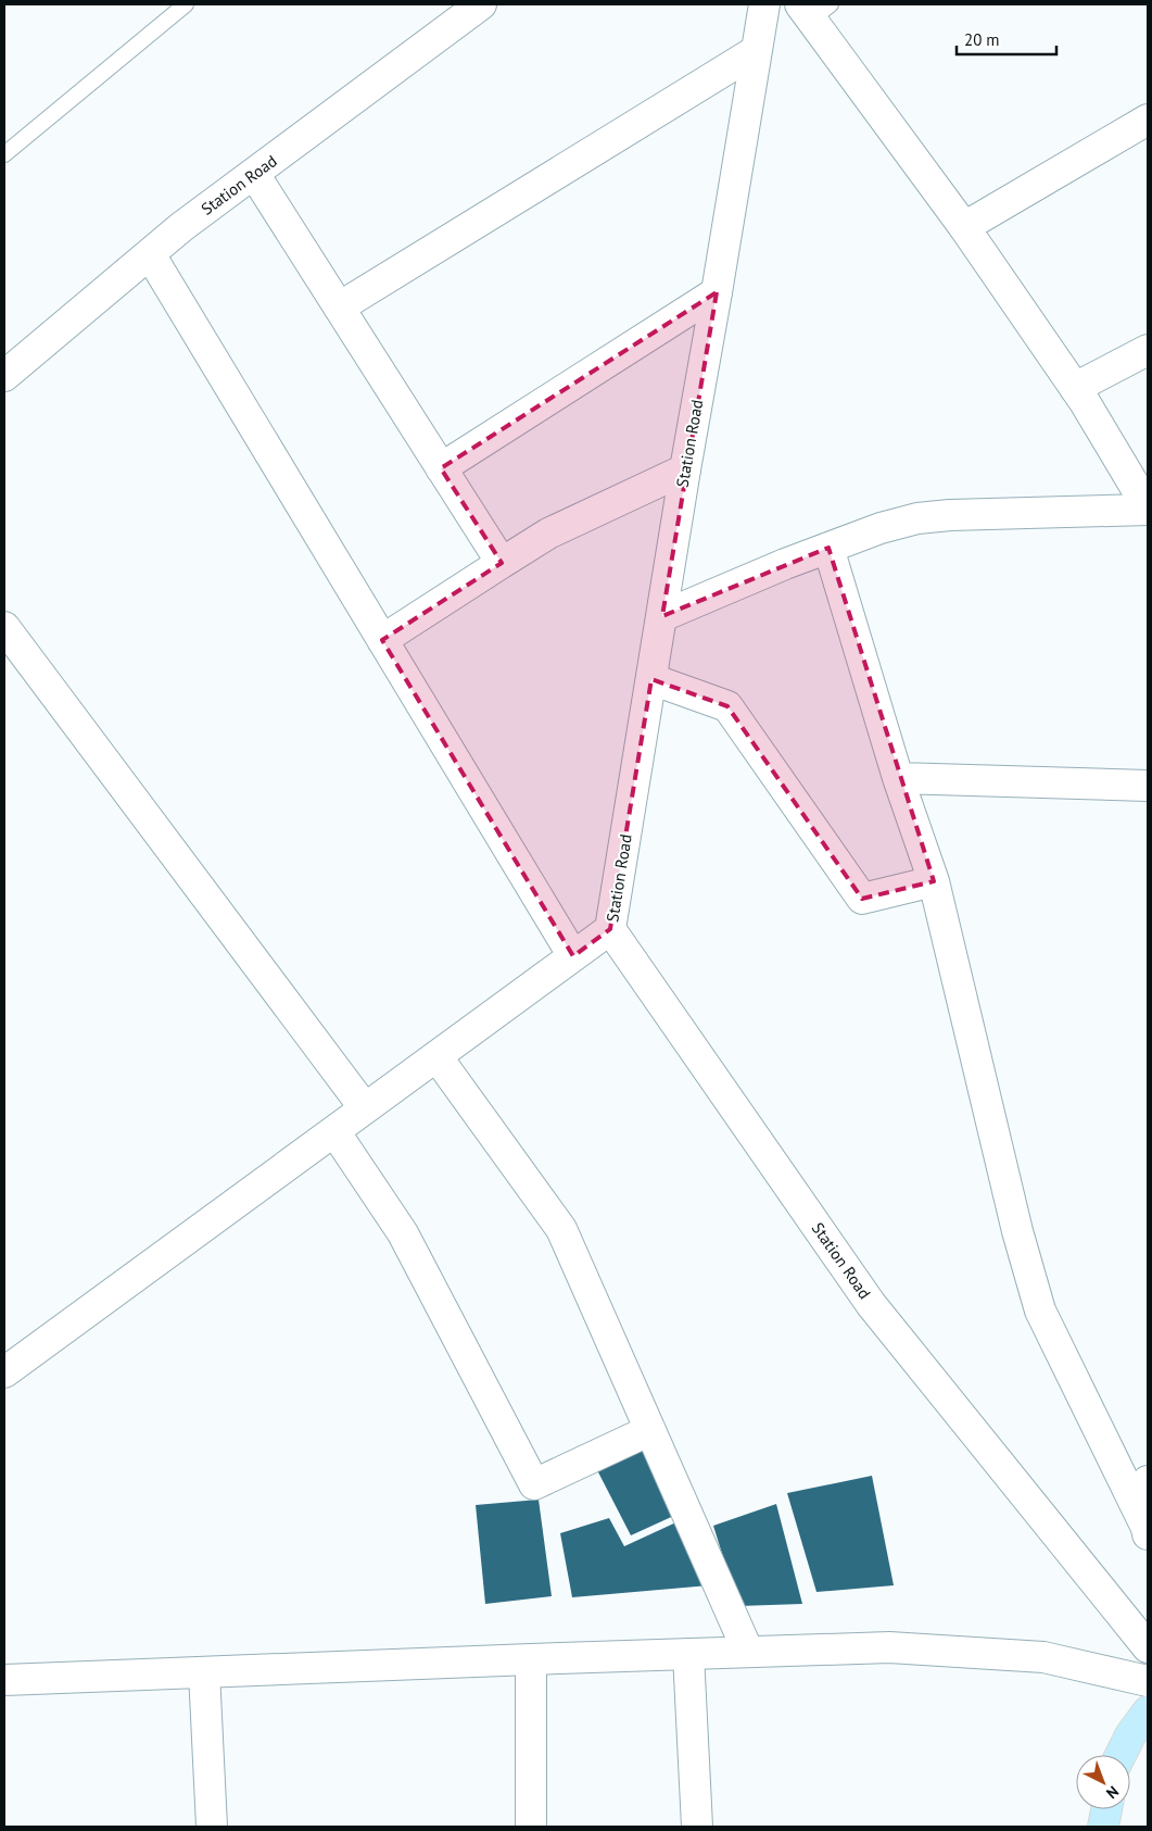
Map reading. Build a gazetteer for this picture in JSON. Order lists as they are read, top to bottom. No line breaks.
{"streets":{"street":["Station Road"]},"scale_bar":"20 m","north":"bottom right"}
